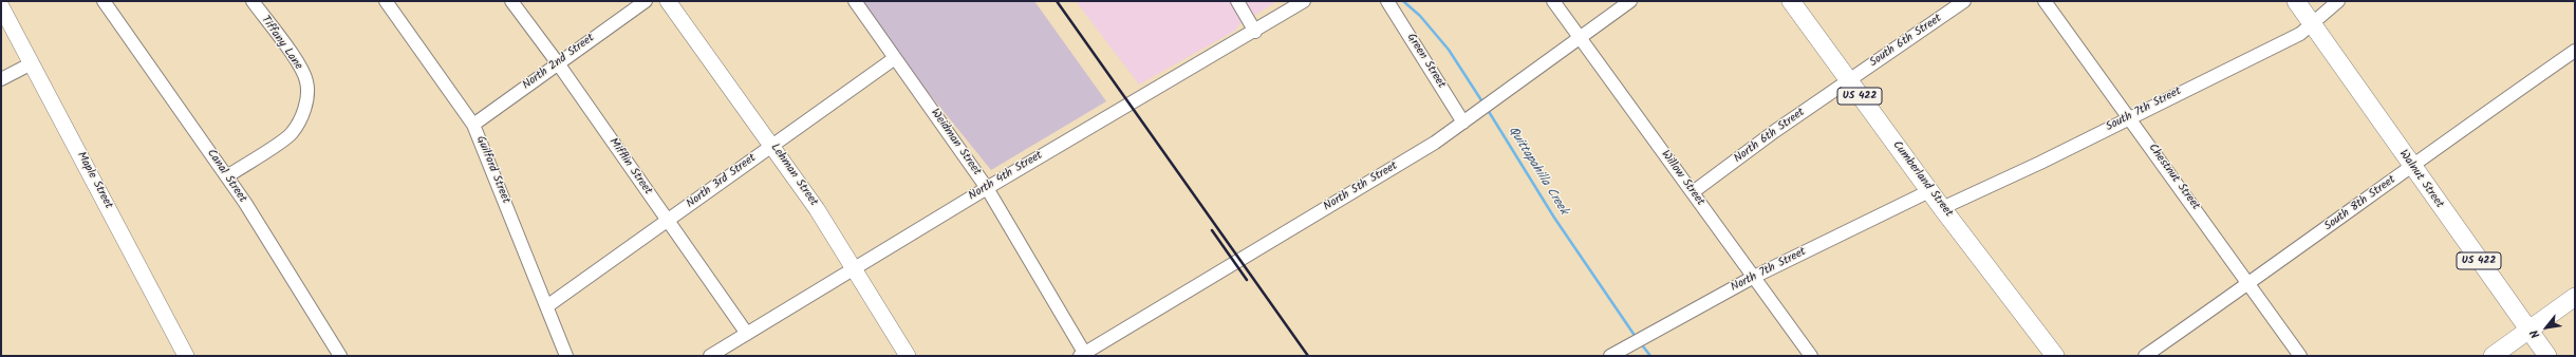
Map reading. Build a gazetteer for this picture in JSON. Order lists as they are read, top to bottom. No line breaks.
{"streets":{"highway":["US 422","Cumberland Street","Walnut Street"],"main road":["Lehman Street","Maple Street"],"street":["South 6th Street","Tiffany Lane","Green Street","North 2nd Street","South 7th Street","North 6th Street","Weidman Street","Mifflin Street","Guilford Street","Canal Street","North 4th Street","Chestnut Street","Willow Street","North 3rd Street","North 5th Street","South 8th Street","North 7th Street"]},"crossings":[["South 6th Street","North 6th Street"],["South 6th Street","Cumberland Street"],["Tiffany Lane","Canal Street"],["Green Street","North 5th Street"],["North 2nd Street","Mifflin Street"],["North 2nd Street","Guilford Street"],["South 7th Street","Chestnut Street"],["South 7th Street","Cumberland Street"],["South 7th Street","Walnut Street"],["North 6th Street","Willow Street"],["North 6th Street","Cumberland Street"],["Weidman Street","North 4th Street"],["Weidman Street","North 3rd Street"],["Weidman Street","North 5th Street"],["Mifflin Street","North 4th Street"],["Mifflin Street","North 3rd Street"],["Guilford Street","North 3rd Street"],["Lehman Street","North 4th Street"],["Lehman Street","North 3rd Street"],["Chestnut Street","South 8th Street"],["Willow Street","North 5th Street"],["Willow Street","North 7th Street"],["Cumberland Street","North 7th Street"],["Walnut Street","South 8th Street"]],"water":["Quittapahilla Creek"],"north":"bottom left"}
